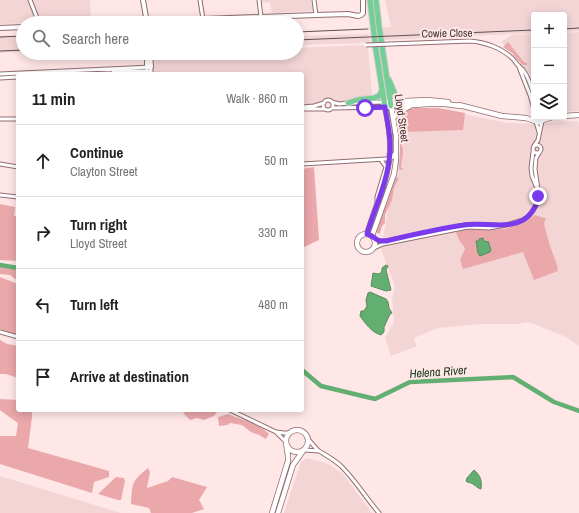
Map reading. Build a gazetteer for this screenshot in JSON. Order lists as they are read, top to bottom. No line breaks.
{"streets":{"main road":["Lloyd Street"],"street":["Cowie Close"]},"water":["Helena River"],"page":{"map_buttons":["+","−"],"search":"Search here","heading":["11 min","Walk · 860 m"],"list":[["Continue","Clayton Street","50 m"],["Turn right","Lloyd Street","330 m"],["Turn left","480 m"],"Arrive at destination"]}}
